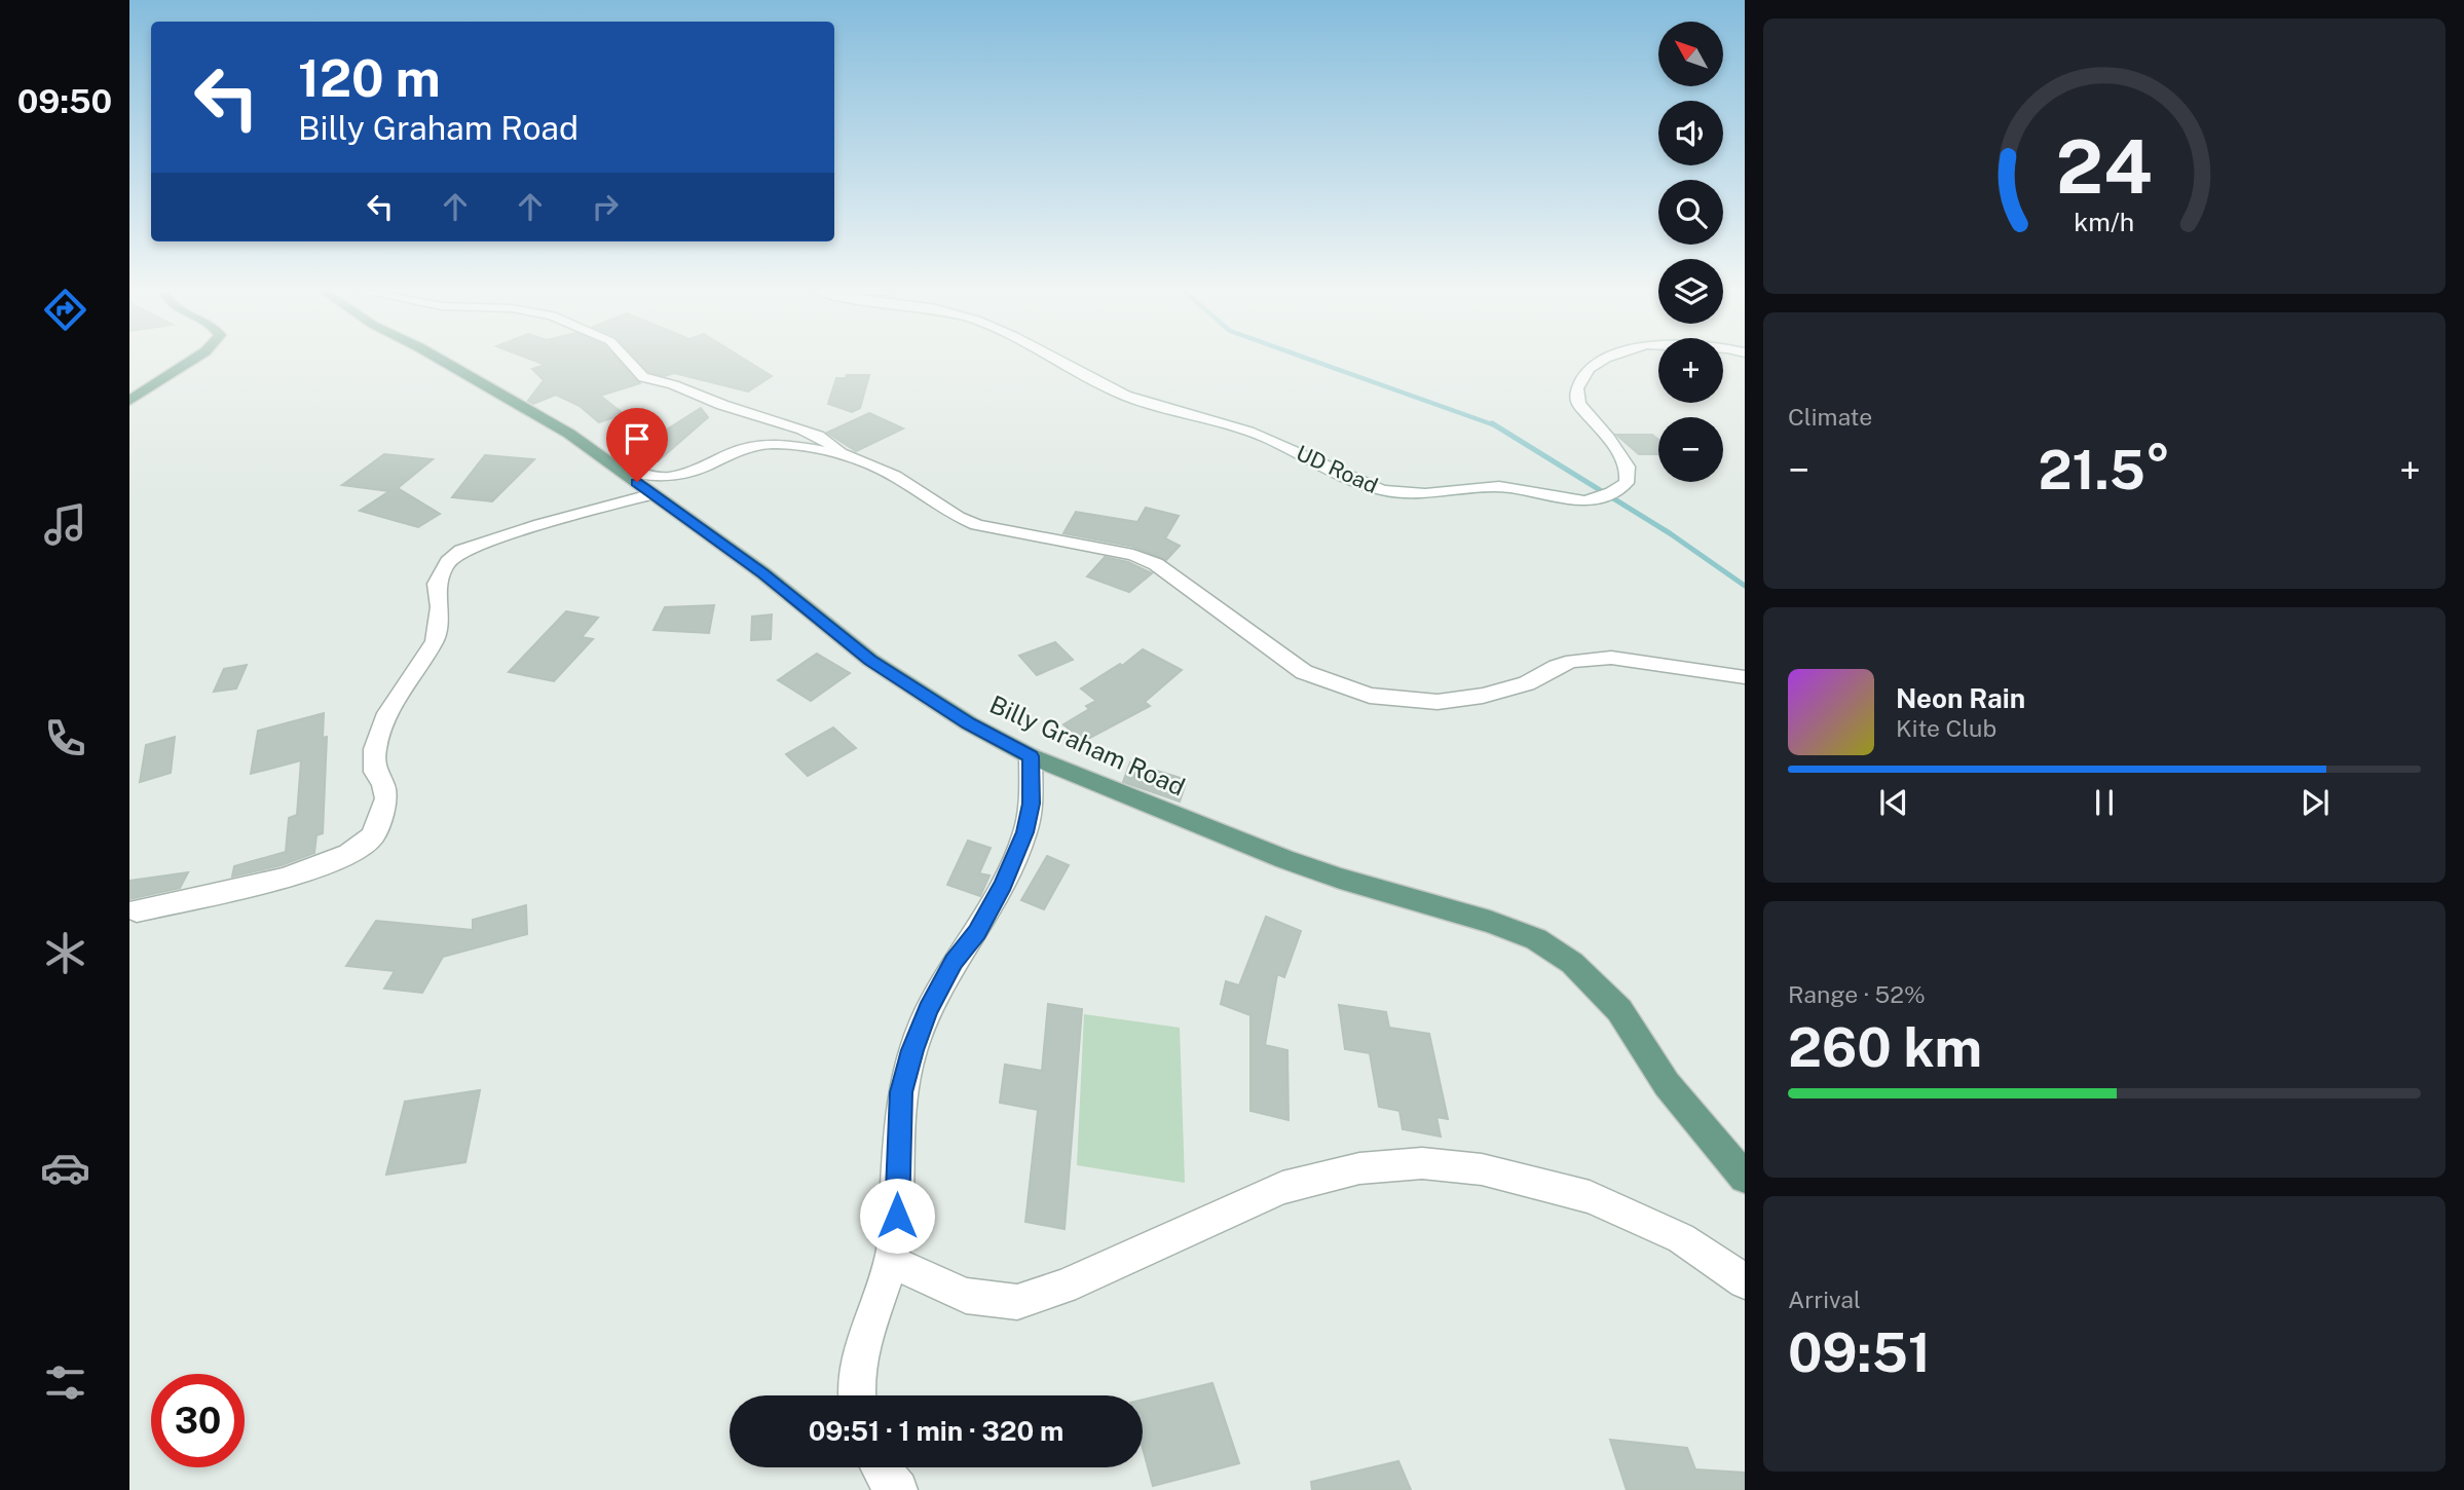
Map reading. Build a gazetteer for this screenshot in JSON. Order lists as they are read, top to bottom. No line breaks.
{"streets":{"main road":["Billy Graham Road"],"street":["UD Road"]},"north":"top left","page":{"tabs":"09:50","map_buttons":["+","−"],"turn":["120 m","Billy Graham Road"],"tile":["Climate",["Range · 52%","260 km"],["Arrival","09:51"]],"heat":["−","21.5°","+"],"song":["Neon Rain","Kite Club"],"limit":"30","trip":"09:51 · 1 min · 320 m","gauge":["24","km/h"]}}
